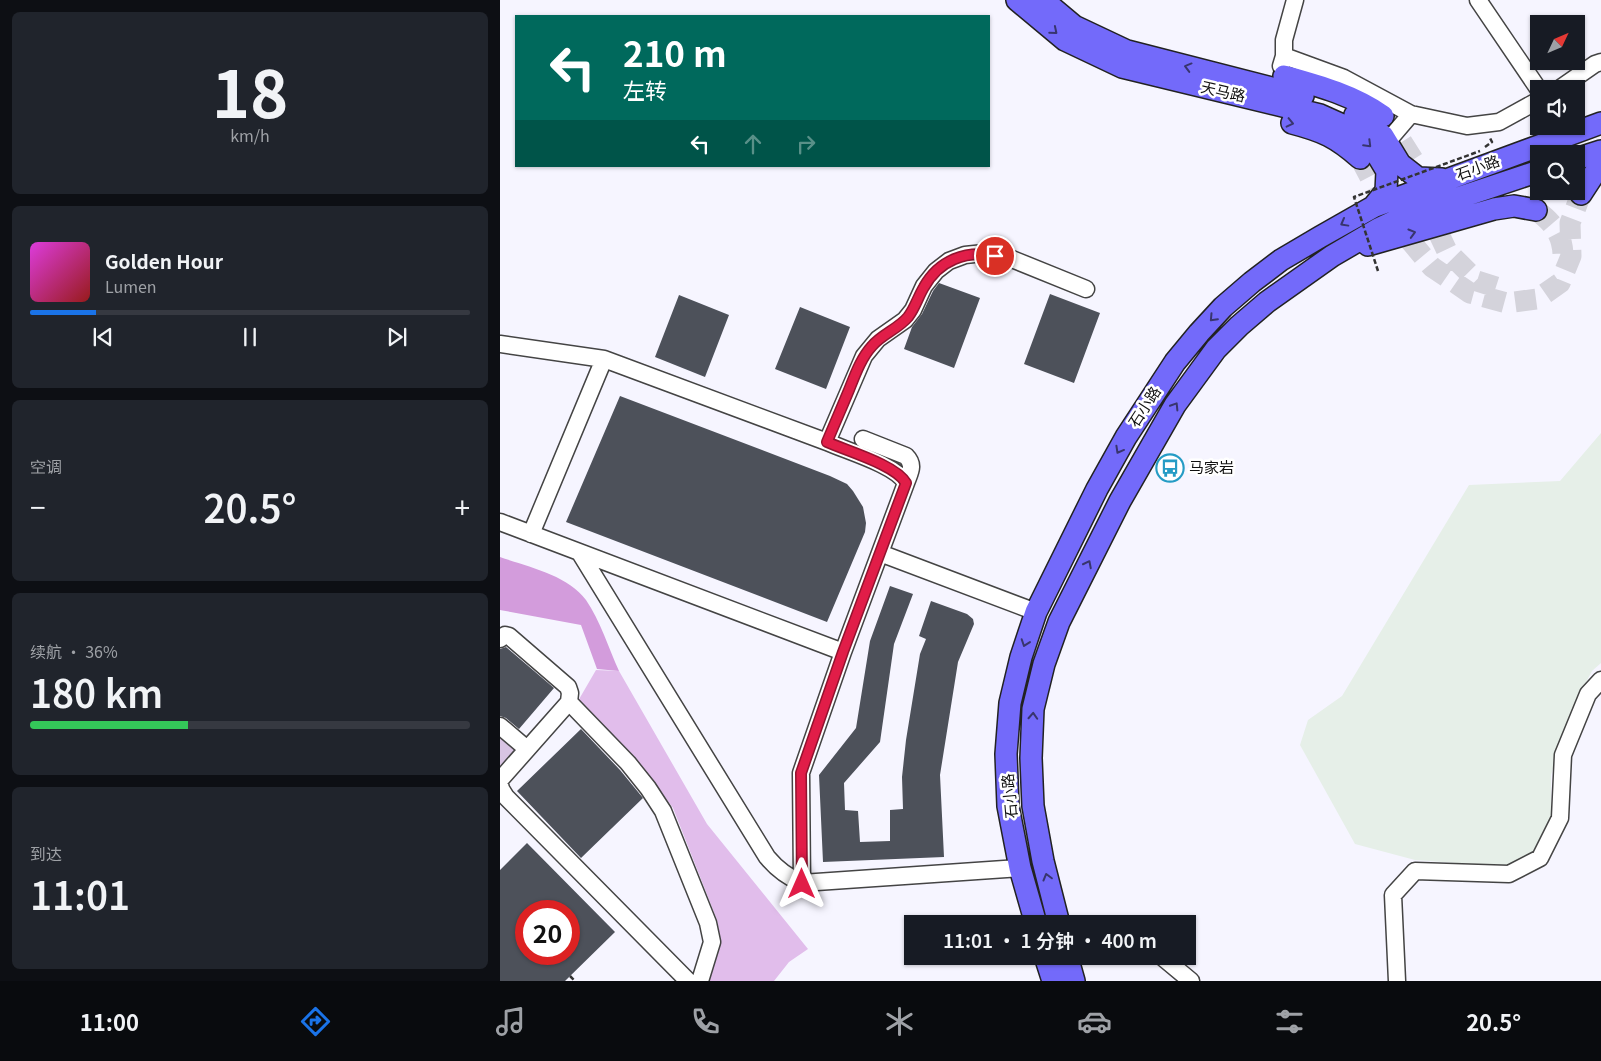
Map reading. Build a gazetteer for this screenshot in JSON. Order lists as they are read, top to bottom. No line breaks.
{"streets":{"main road":["天马路","石小路"]},"crossings":[["天马路","石小路"]],"places":{"bus stop":["马家岩"]},"north":"top right","page":{"tile":[["18","km/h"],"空调",["续航 · 36%","180 km"],["到达","11:01"]],"turn":["210 m","左转"],"song":["Golden Hour","Lumen"],"heat":["−","20.5°","+"],"limit":"20","trip":"11:01 · 1 分钟 · 400 m","tabs":["11:00","20.5°"]}}
